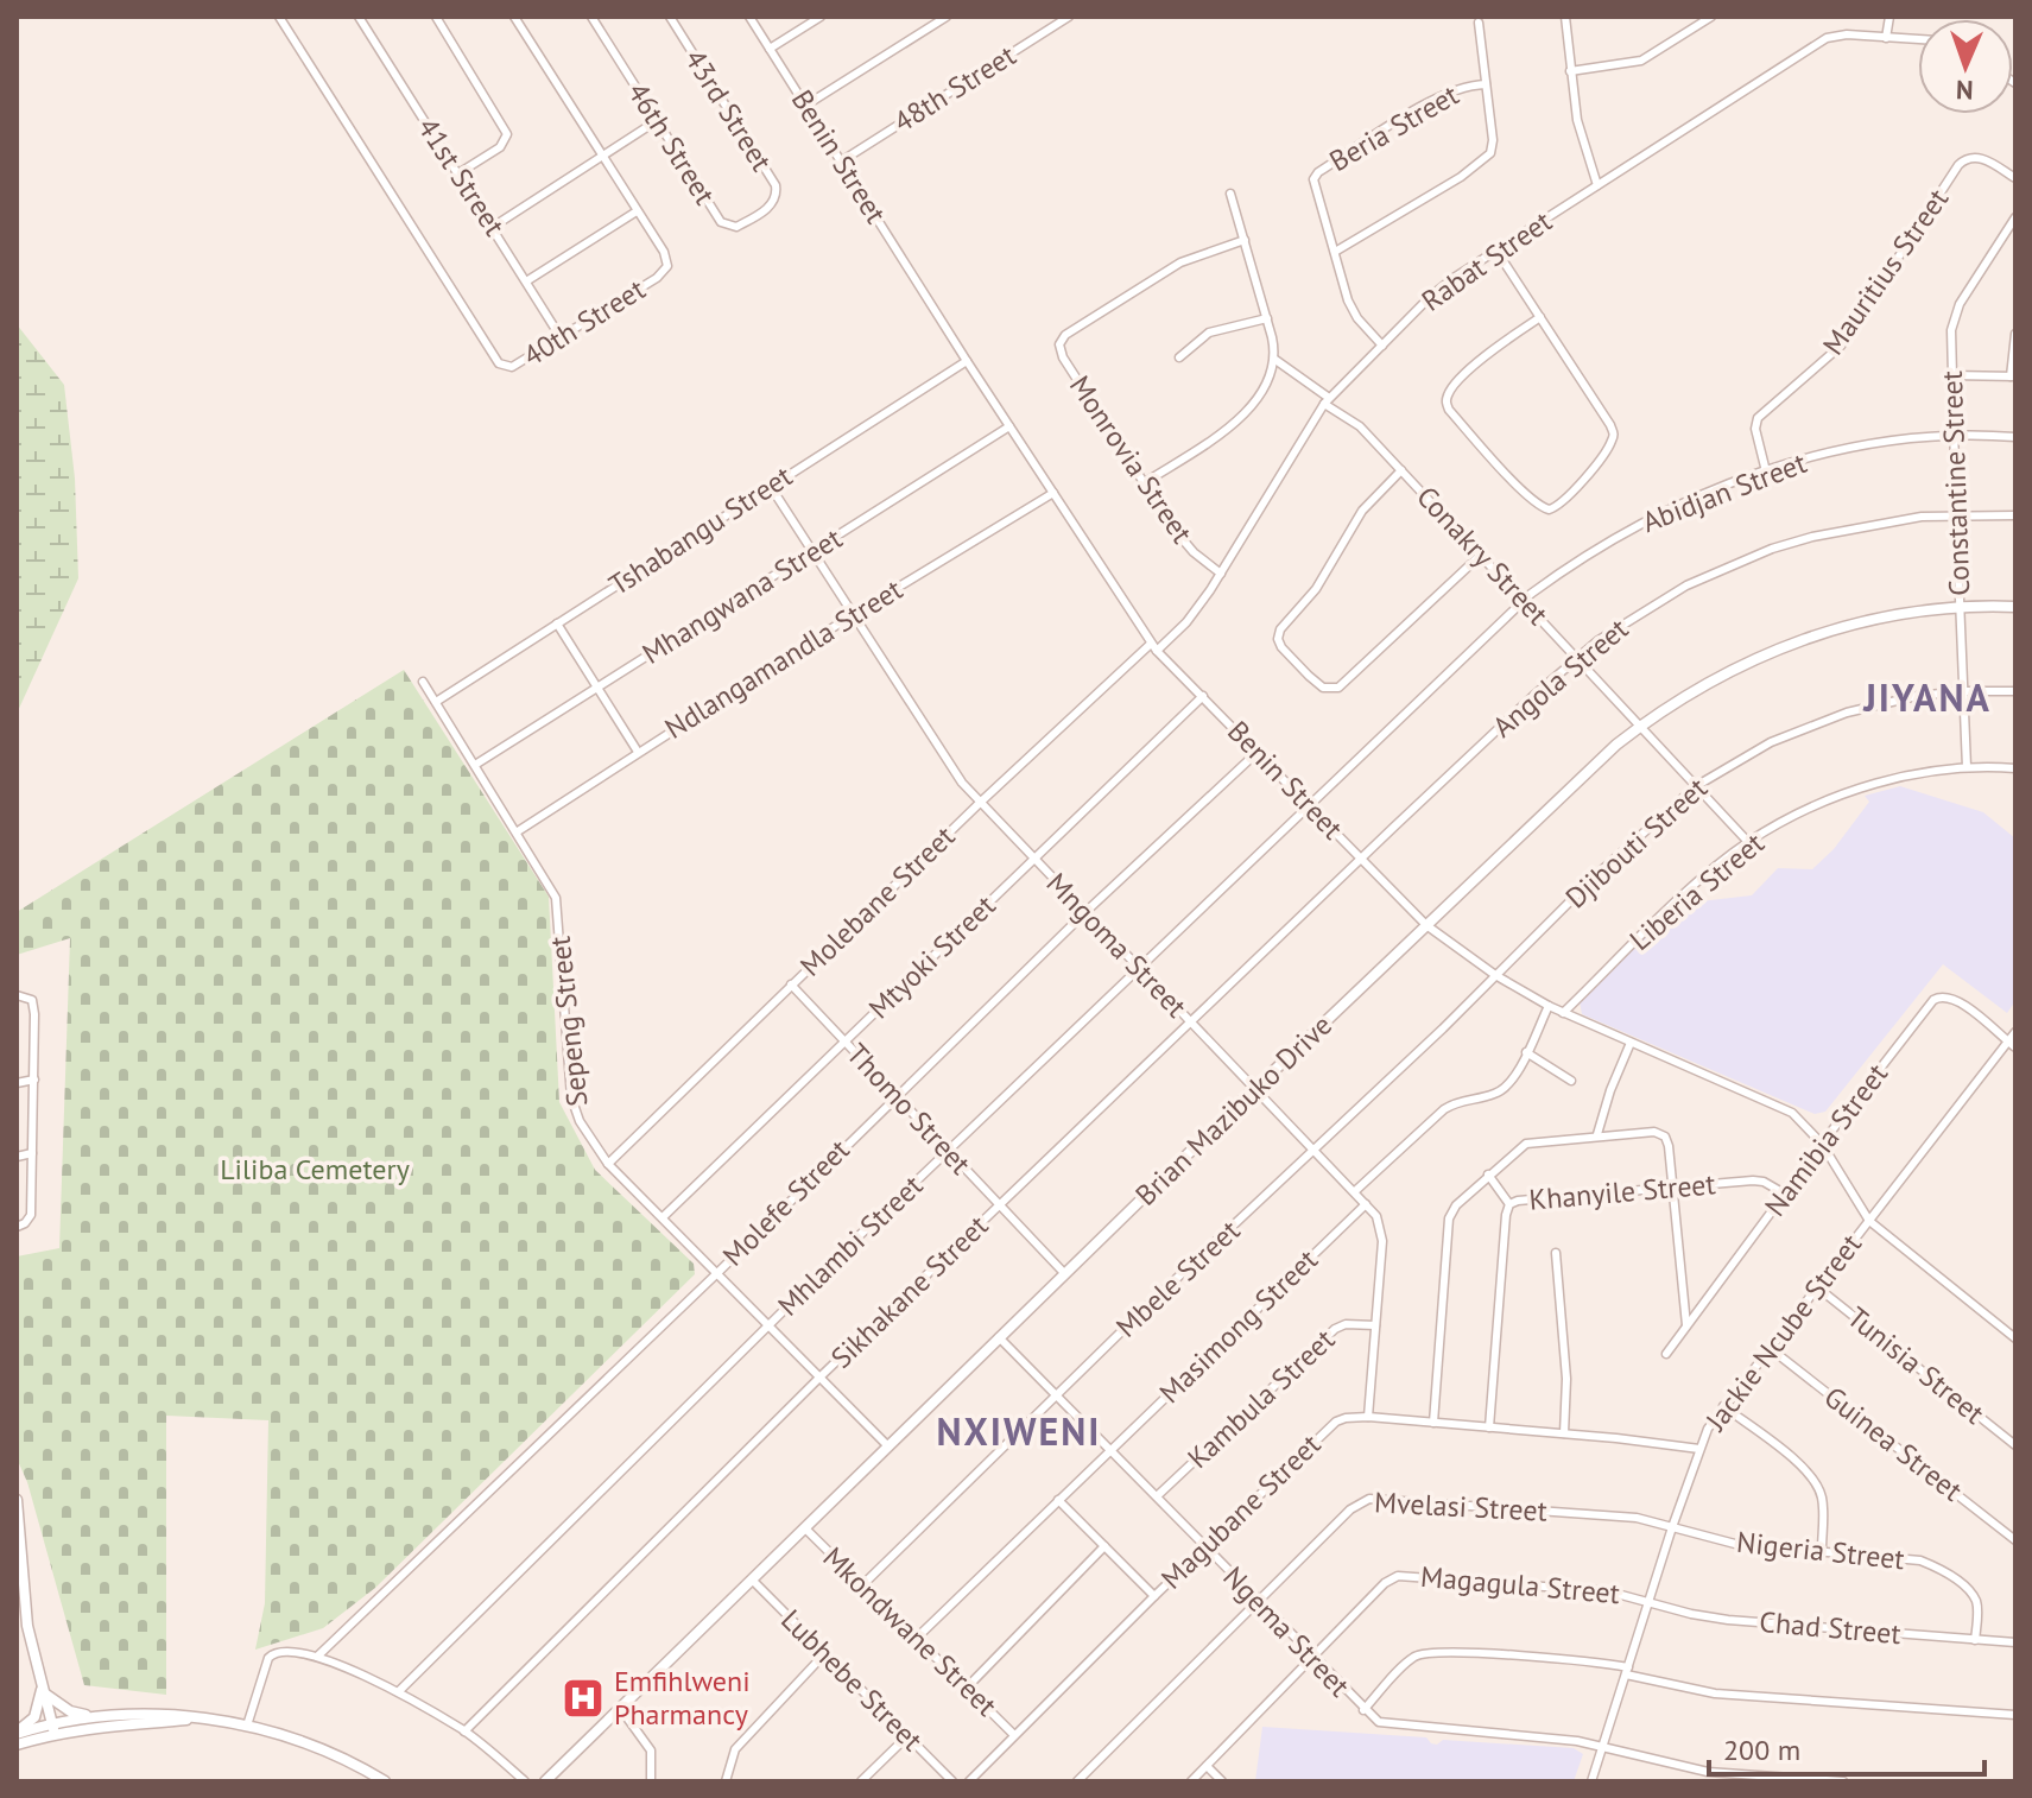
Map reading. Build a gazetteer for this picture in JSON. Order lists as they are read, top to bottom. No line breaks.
{"streets":{"street":["48th Street","43rd Street","Beria Street","46th Street","Benin Street","41st Street","Rabat Street","Mauritius Street","40th Street","Monrovia Street","Constantine Street","Abidjan Street","Tshabangu Street","Conakry Street","Mhangwana Street","Ndlangamandla Street","Angola Street","Djibouti Street","Liberia Street","Molebane Street","Mngoma Street","Mtyoki Street","Sepeng Street","Thomo Street","Brian Mazibuko Drive","Namibia Street","Khanyile Street","Molefe Street","Mhlambi Street","Mbele Street","Sikhakane Street","Masimong Street","Jackie Ncube Street","Tunisia Street","Kambula Street","Guinea Street","Mvelasi Street","Magubane Street","Nigeria Street","Magagula Street","Chad Street","Mkondwane Street","Ngema Street","Lubhebe Street"]},"crossings":[["48th Street","Benin Street"],["43rd Street","46th Street"],["Benin Street","Rabat Street"],["Benin Street","Abidjan Street"],["Benin Street","Tshabangu Street"],["Benin Street","Mhangwana Street"],["Benin Street","Ndlangamandla Street"],["Benin Street","Angola Street"],["Benin Street","Djibouti Street"],["Benin Street","Liberia Street"],["Benin Street","Molebane Street"],["Benin Street","Mtyoki Street"],["Benin Street","Brian Mazibuko Drive"],["Benin Street","Namibia Street"],["Benin Street","Molefe Street"],["Benin Street","Mhlambi Street"],["Benin Street","Mbele Street"],["Benin Street","Sikhakane Street"],["Benin Street","Jackie Ncube Street"],["41st Street","40th Street"],["Rabat Street","Monrovia Street"],["Rabat Street","Conakry Street"],["Rabat Street","Molebane Street"],["Mauritius Street","Abidjan Street"],["Constantine Street","Abidjan Street"],["Constantine Street","Angola Street"],["Constantine Street","Djibouti Street"],["Constantine Street","Liberia Street"],["Constantine Street","Brian Mazibuko Drive"],["Abidjan Street","Conakry Street"],["Abidjan Street","Mhlambi Street"],["Tshabangu Street","Mngoma Street"],["Tshabangu Street","Sepeng Street"],["Conakry Street","Angola Street"],["Conakry Street","Djibouti Street"],["Conakry Street","Liberia Street"],["Conakry Street","Brian Mazibuko Drive"],["Mhangwana Street","Mngoma Street"],["Mhangwana Street","Sepeng Street"],["Ndlangamandla Street","Mngoma Street"],["Ndlangamandla Street","Sepeng Street"],["Angola Street","Sikhakane Street"],["Djibouti Street","Mbele Street"],["Molebane Street","Mngoma Street"],["Molebane Street","Sepeng Street"],["Molebane Street","Thomo Street"],["Mngoma Street","Mtyoki Street"],["Mngoma Street","Brian Mazibuko Drive"],["Mngoma Street","Molefe Street"],["Mngoma Street","Mhlambi Street"],["Mngoma Street","Mbele Street"],["Mngoma Street","Sikhakane Street"],["Mngoma Street","Masimong Street"],["Mngoma Street","Kambula Street"],["Mngoma Street","Magubane Street"],["Mtyoki Street","Sepeng Street"],["Mtyoki Street","Thomo Street"],["Sepeng Street","Brian Mazibuko Drive"],["Sepeng Street","Molefe Street"],["Sepeng Street","Mhlambi Street"],["Sepeng Street","Sikhakane Street"],["Thomo Street","Brian Mazibuko Drive"],["Thomo Street","Molefe Street"],["Thomo Street","Mhlambi Street"],["Thomo Street","Sikhakane Street"],["Brian Mazibuko Drive","Mkondwane Street"],["Brian Mazibuko Drive","Ngema Street"],["Brian Mazibuko Drive","Lubhebe Street"],["Namibia Street","Khanyile Street"],["Namibia Street","Jackie Ncube Street"],["Khanyile Street","Magubane Street"],["Mbele Street","Mkondwane Street"],["Mbele Street","Ngema Street"],["Masimong Street","Mkondwane Street"],["Masimong Street","Ngema Street"],["Jackie Ncube Street","Tunisia Street"],["Jackie Ncube Street","Guinea Street"],["Jackie Ncube Street","Mvelasi Street"],["Jackie Ncube Street","Magubane Street"],["Jackie Ncube Street","Nigeria Street"],["Jackie Ncube Street","Magagula Street"],["Jackie Ncube Street","Chad Street"],["Jackie Ncube Street","Ngema Street"],["Kambula Street","Ngema Street"],["Mvelasi Street","Nigeria Street"],["Mvelasi Street","Ngema Street"],["Magubane Street","Mkondwane Street"],["Magubane Street","Ngema Street"],["Nigeria Street","Chad Street"],["Magagula Street","Chad Street"],["Magagula Street","Ngema Street"]],"districts":["JIYANA","NXIWENI"],"parks":["Liliba Cemetery"],"places":{"hospital":["Emfihlweni Pharmancy"]},"scale_bar":"200 m","north":"bottom"}
